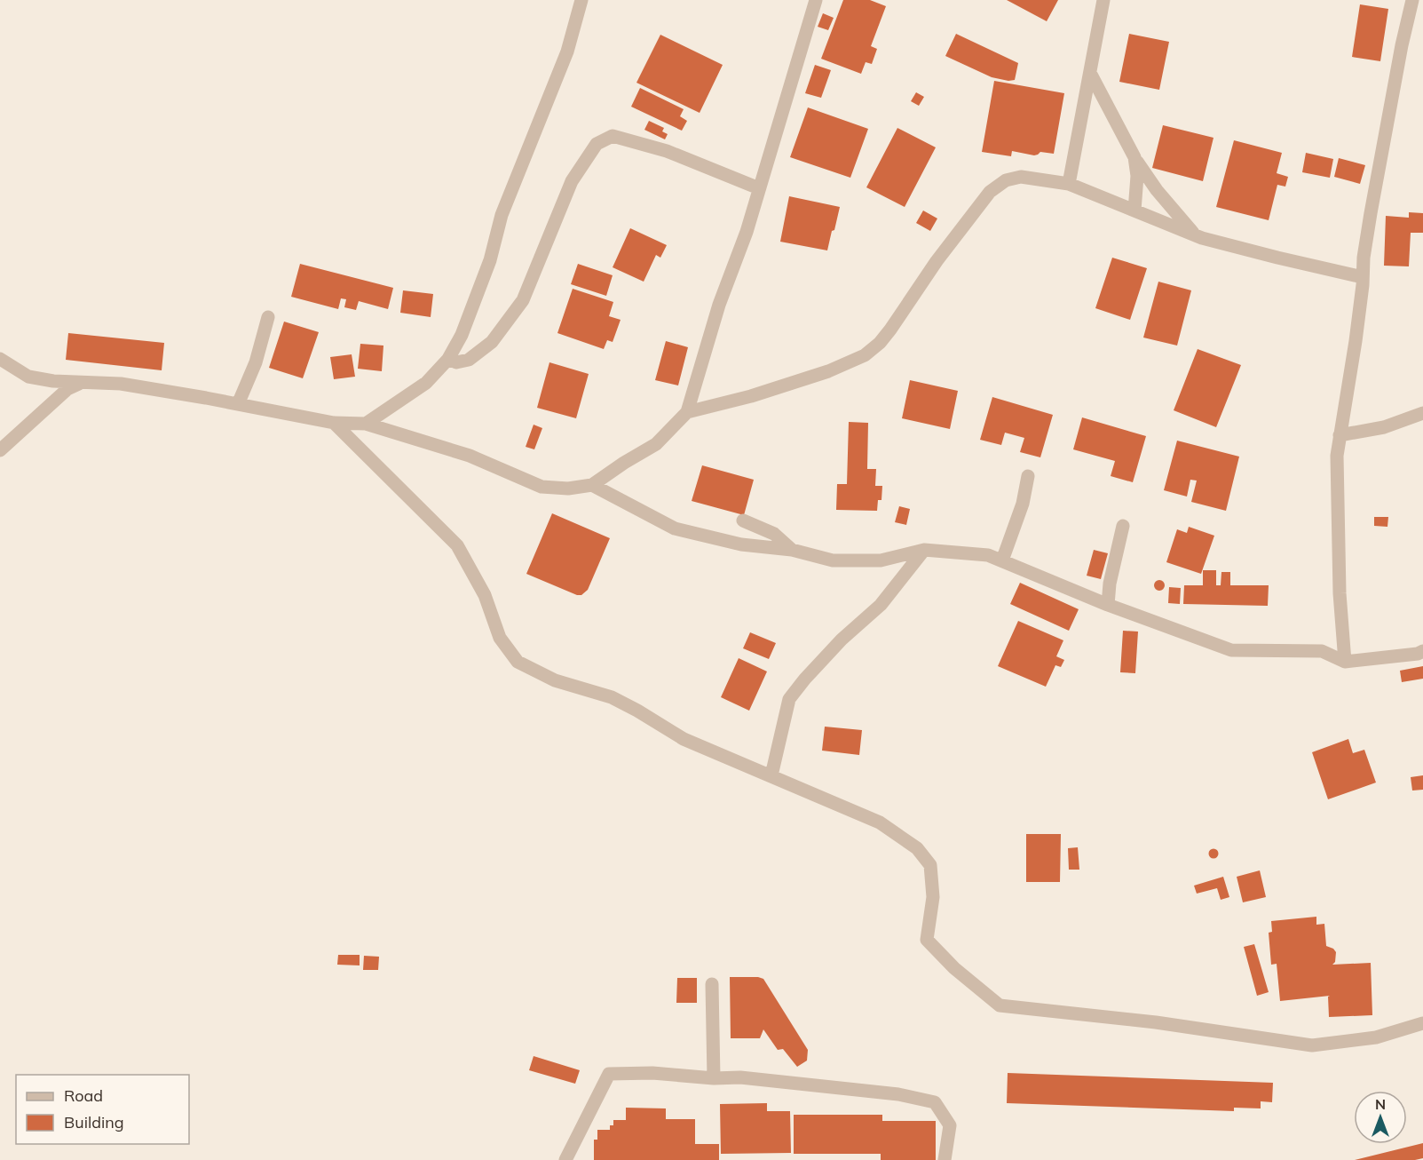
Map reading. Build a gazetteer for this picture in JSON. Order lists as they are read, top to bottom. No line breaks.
{"legend":["Road","Building"],"north":"top"}
